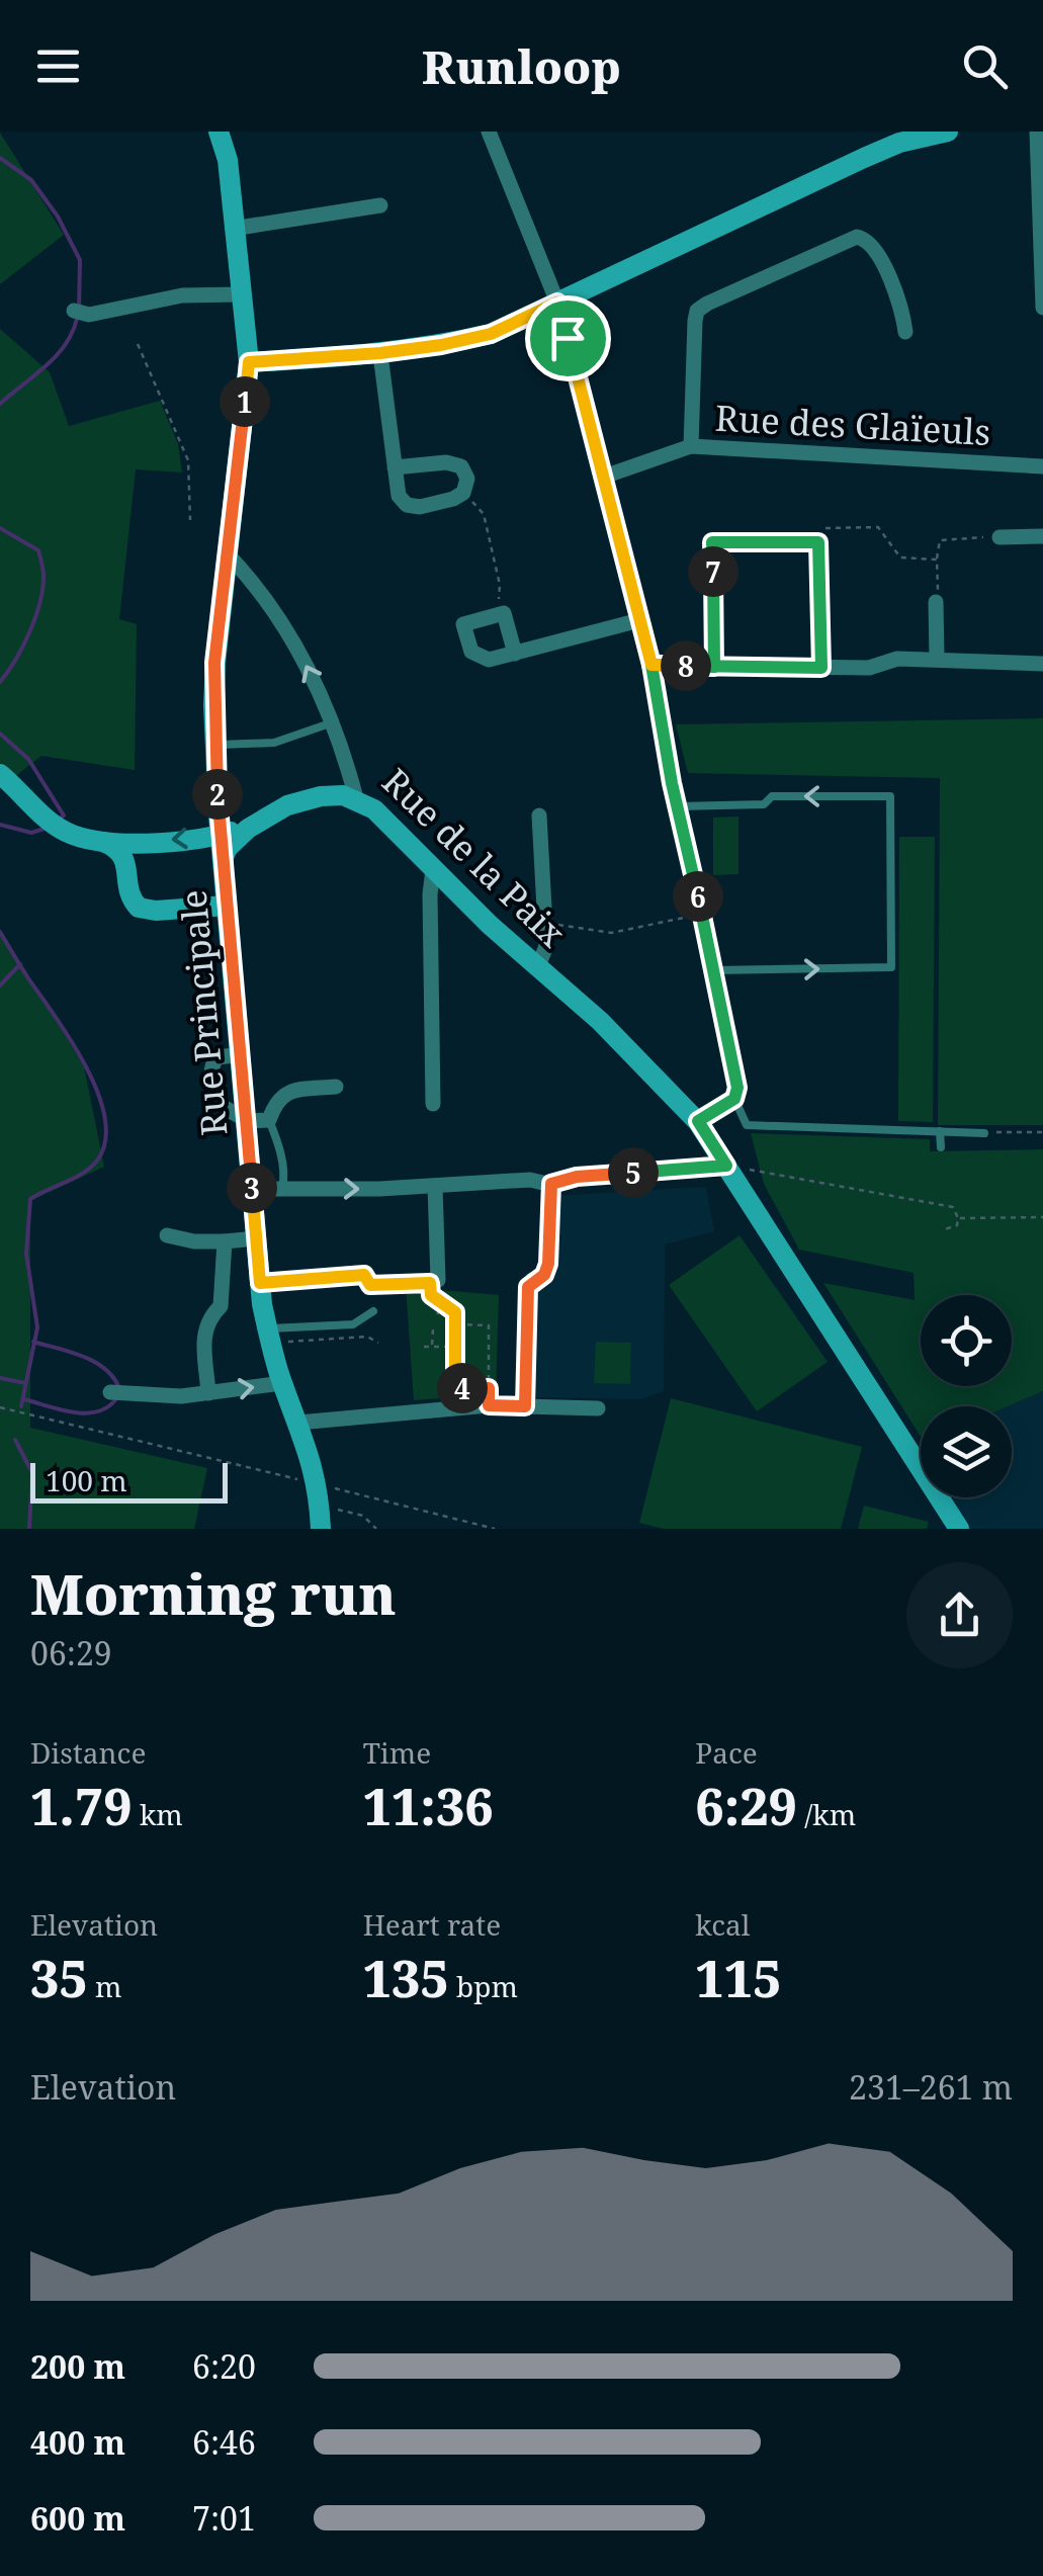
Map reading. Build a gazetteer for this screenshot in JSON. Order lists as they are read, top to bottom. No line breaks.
{"streets":{"street":["Rue des Glaïeuls","Rue de la Paix","Rue Principale"]},"crossings":[["Rue de la Paix","Rue Principale"]],"scale_bar":"100 m","page":{"header":"Runloop","pins":["1","7","8","2","6","5","3","4"],"scale":"100 m","heading":["Morning run","06:29"],"stats":[["Distance","1.79 km"],["Time","11:36"],["Pace","6:29 /km"],["Elevation","35 m"],["Heart rate","135 bpm"],["kcal","115"]],"chart":["Elevation","231–261 m"],"list":[{"name":"200 m","note":"6:20"},{"name":"400 m","note":"6:46"},{"name":"600 m","note":"7:01"}]}}
